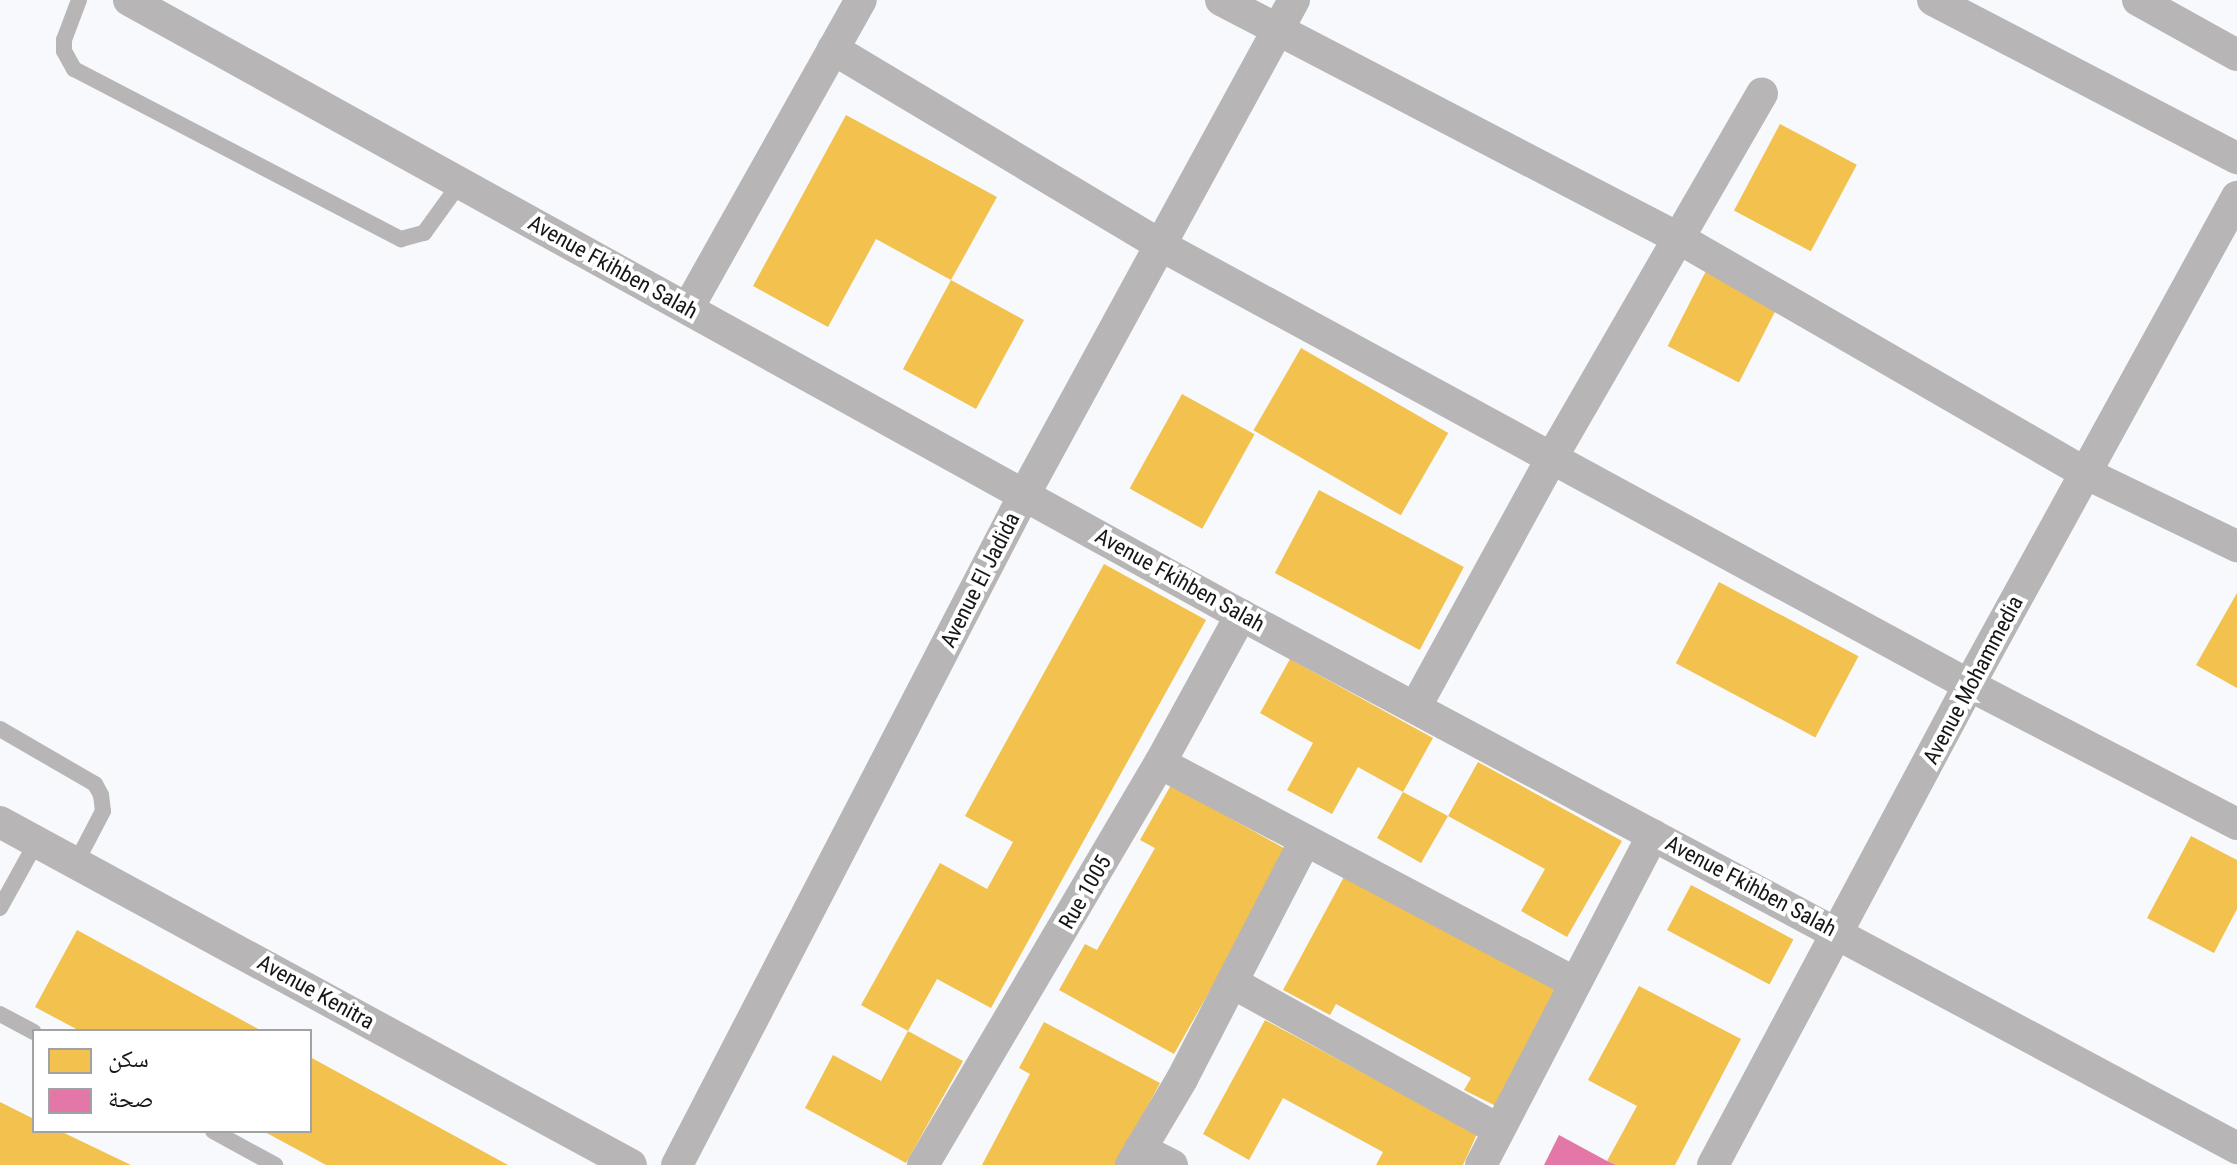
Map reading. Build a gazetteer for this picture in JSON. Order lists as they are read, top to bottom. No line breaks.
{"streets":{"street":["Avenue Fkihben Salah","Avenue El Jadida","Avenue Mohammedia","Rue 1005","Avenue Kenitra"]},"crossings":[["Avenue Fkihben Salah","Avenue El Jadida"],["Avenue Fkihben Salah","Avenue Mohammedia"],["Avenue Fkihben Salah","Rue 1005"]],"legend":["سكن","صحة"]}
